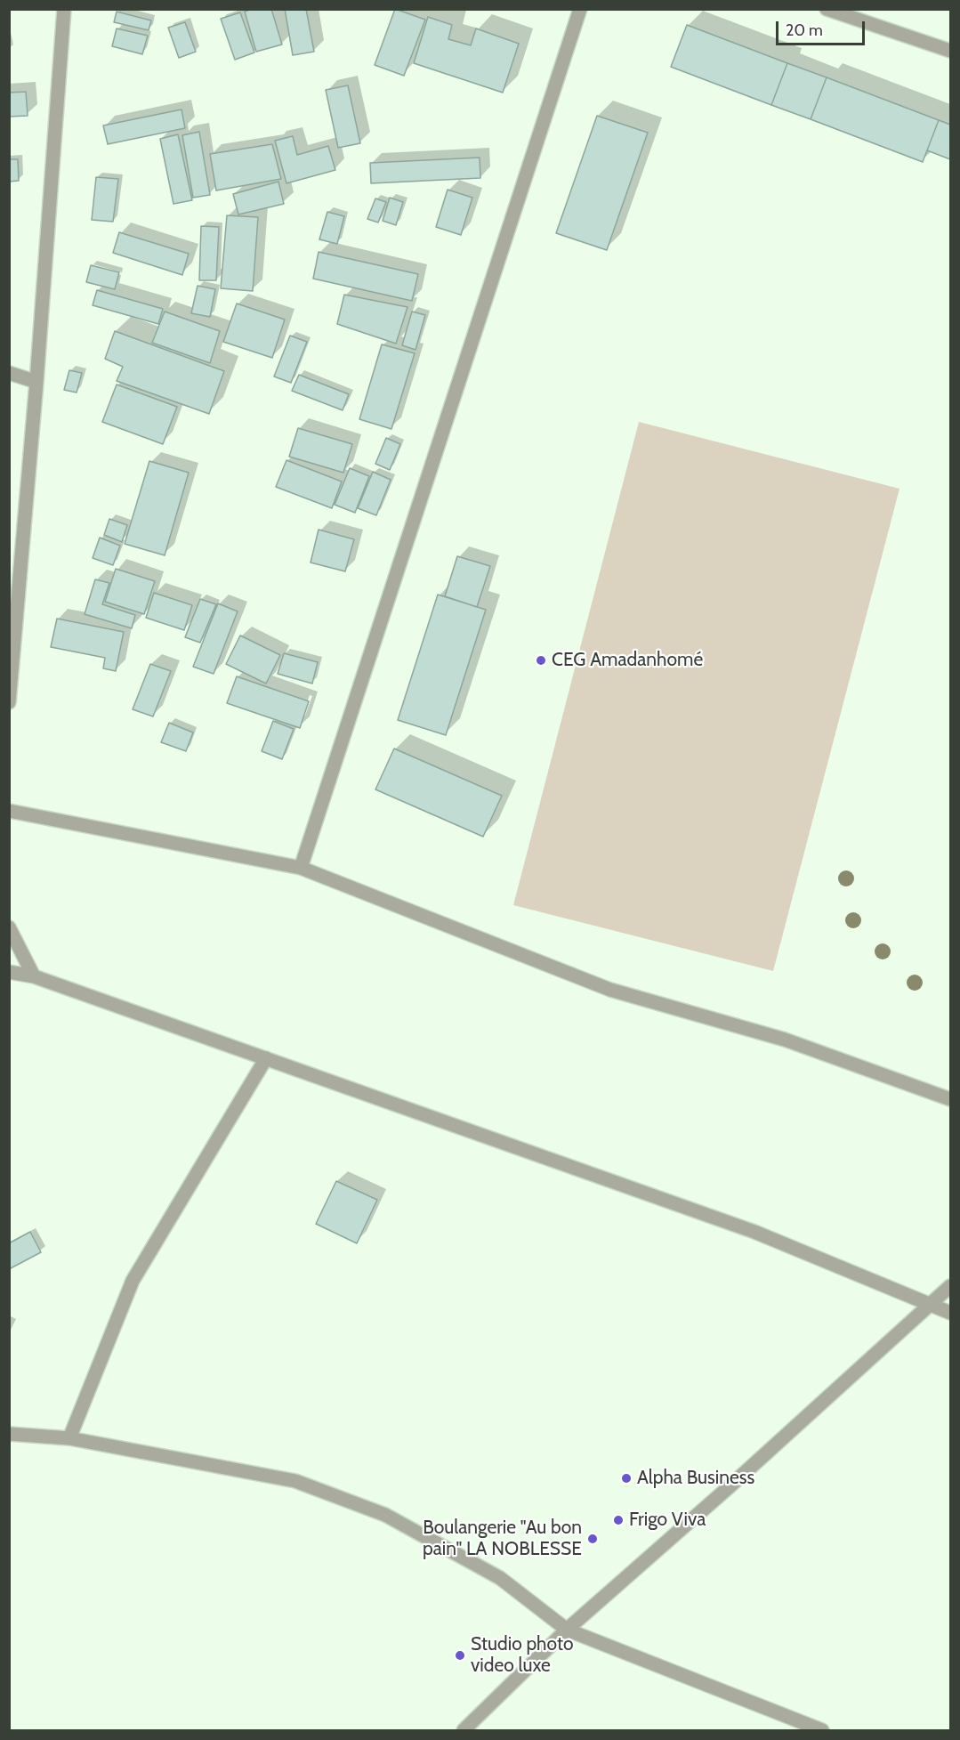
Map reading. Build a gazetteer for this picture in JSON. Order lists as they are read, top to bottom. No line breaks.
{"places":["CEG Amadanhomé","Alpha Business","Frigo Viva","Boulangerie \"Au bon pain\" LA NOBLESSE","Studio photo video luxe"],"scale_bar":"20 m"}
